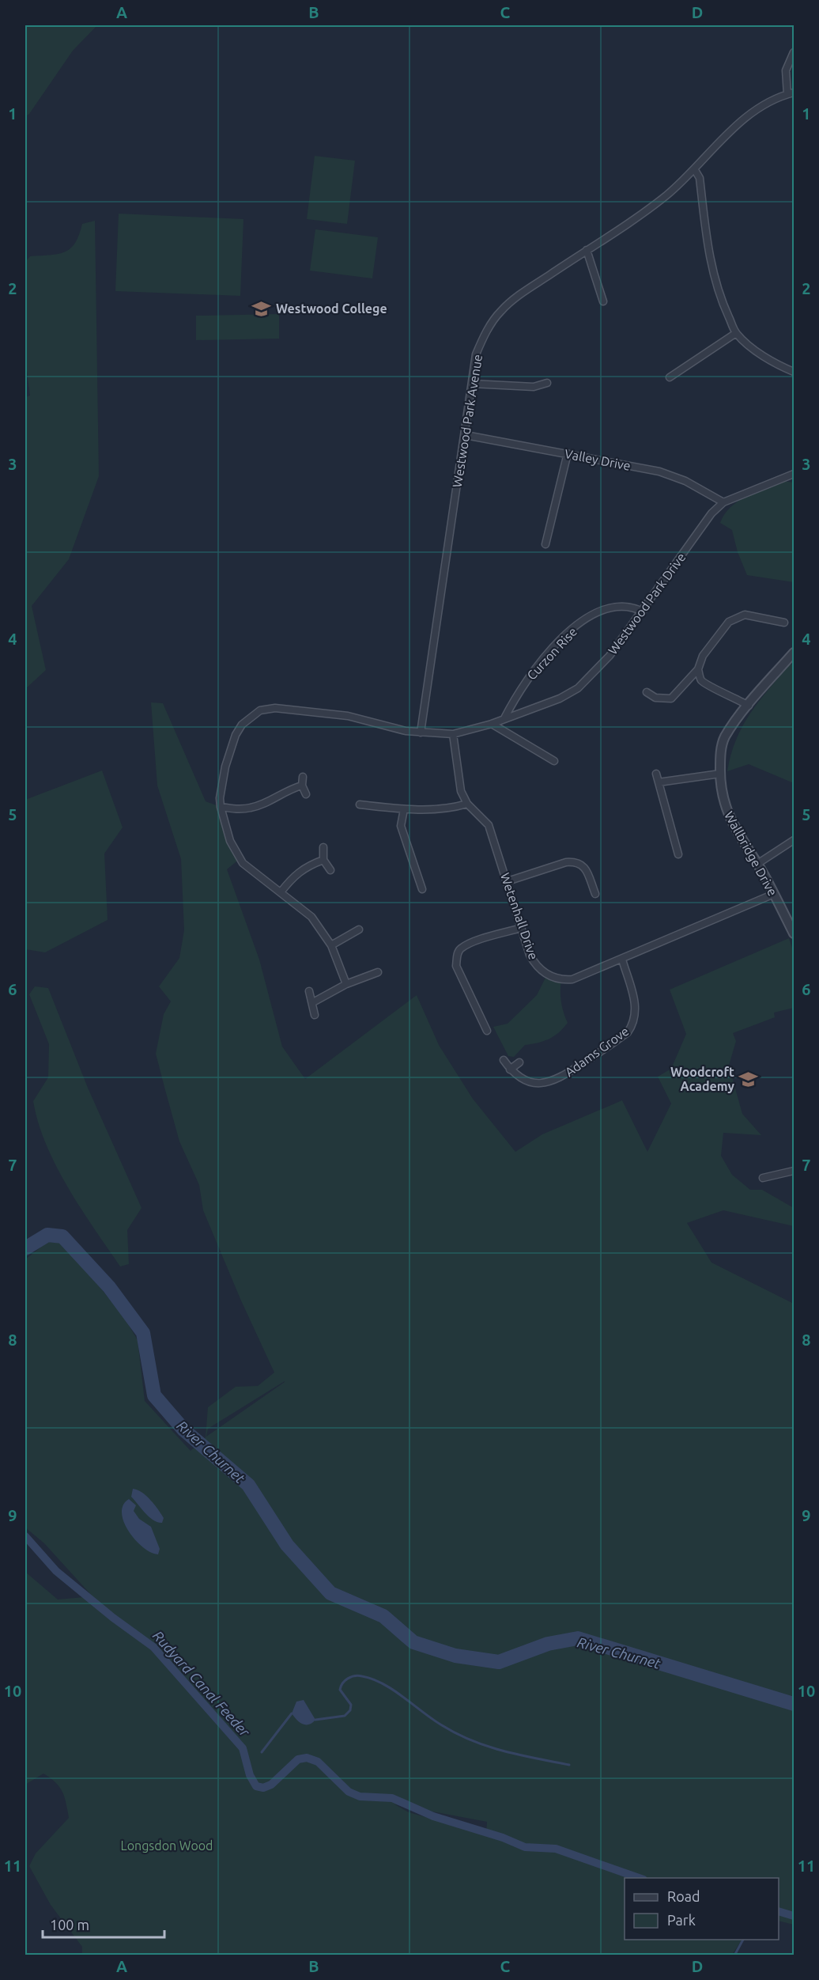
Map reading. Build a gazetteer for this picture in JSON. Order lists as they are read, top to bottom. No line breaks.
{"streets":{"street":["Westwood Park Avenue","Valley Drive","Westwood Park Drive","Curzon Rise","Wallbridge Drive","Wetenhall Drive","Adams Grove"]},"crossings":[["Westwood Park Avenue","Valley Drive"],["Westwood Park Avenue","Westwood Park Drive"],["Valley Drive","Westwood Park Drive"],["Westwood Park Drive","Curzon Rise"],["Westwood Park Drive","Wetenhall Drive"],["Wallbridge Drive","Wetenhall Drive"],["Wetenhall Drive","Adams Grove"]],"water":["River Churnet","Rudyard Canal Feeder"],"parks":["Longsdon Wood"],"places":{"school or university":["Westwood College","Woodcroft Academy"]},"legend":["Road","Park"],"scale_bar":"100 m","grid":{"columns":["A","B","C","D"],"rows":["1","2","3","4","5","6","7","8","9","10","11"]}}
